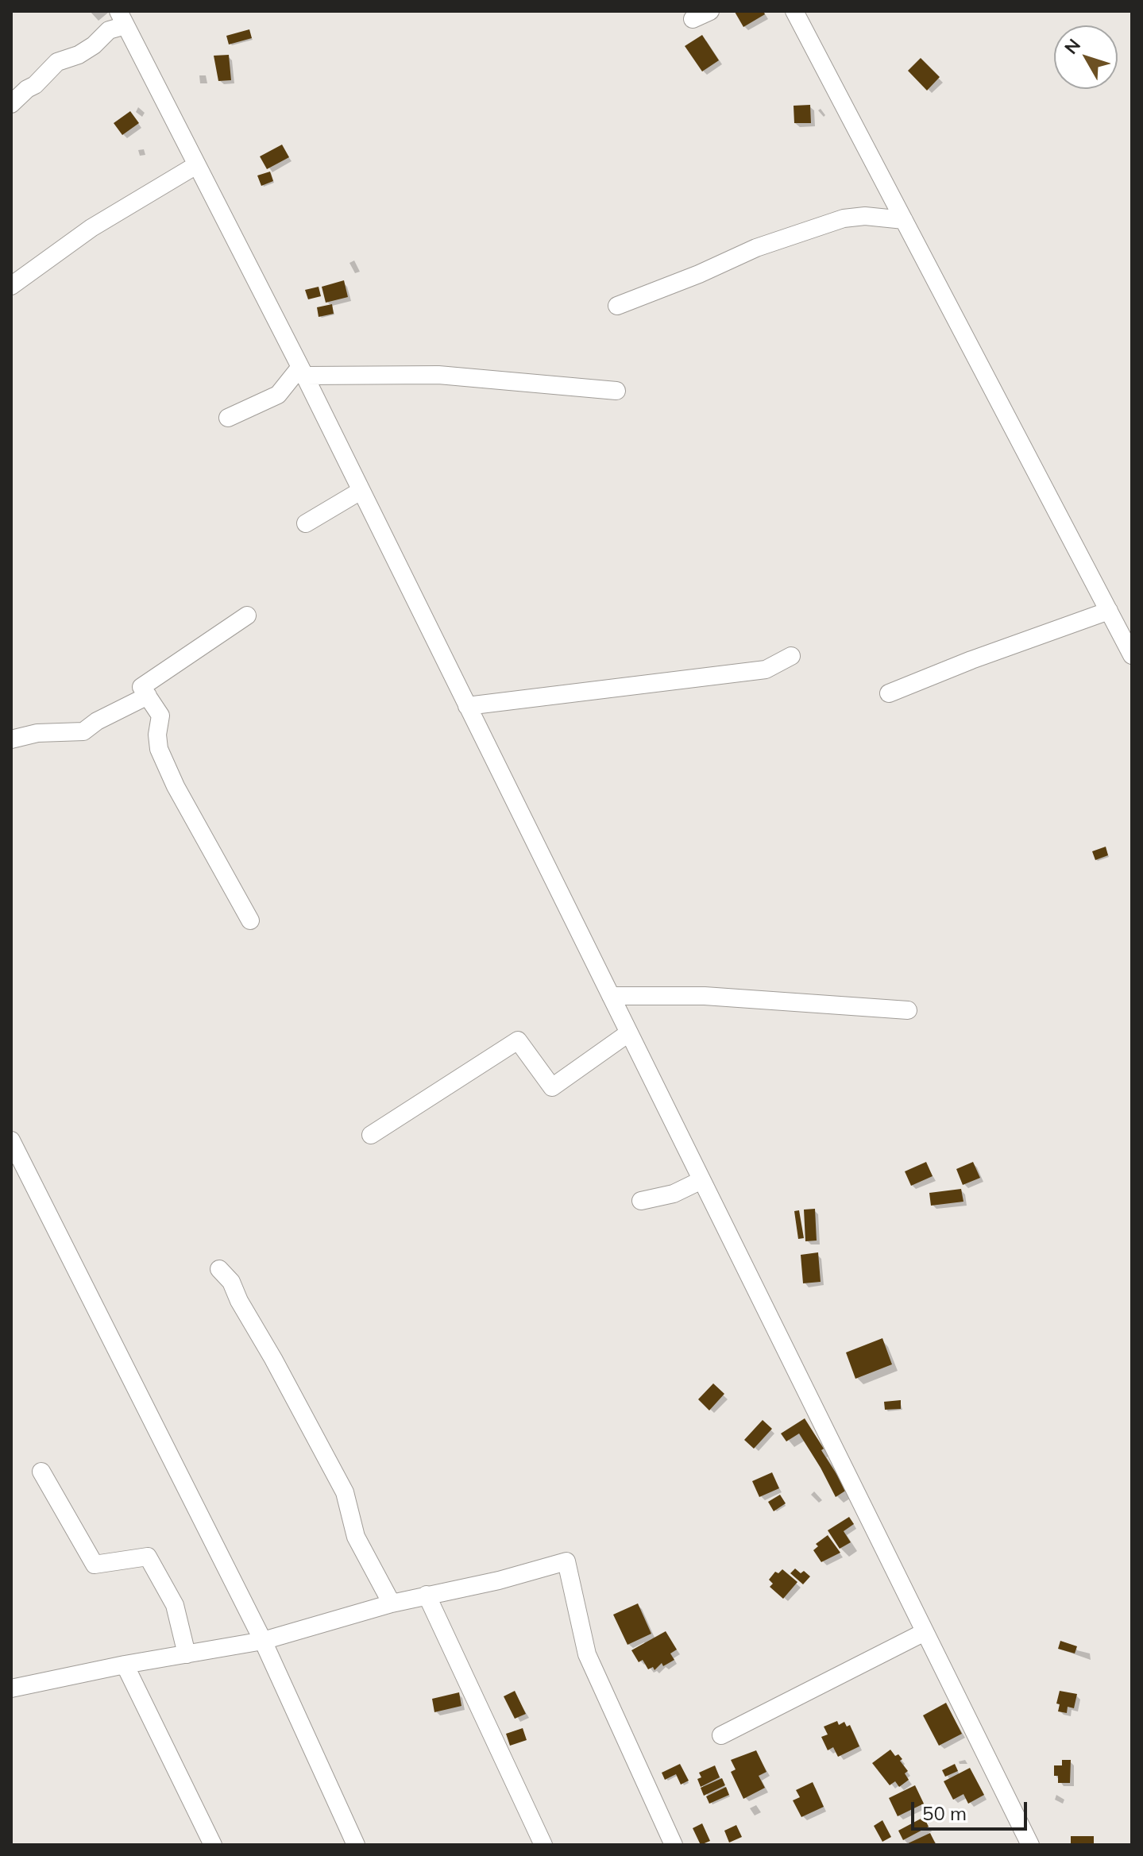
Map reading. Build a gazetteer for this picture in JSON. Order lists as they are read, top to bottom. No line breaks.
{"scale_bar":"50 m","north":"top left"}
